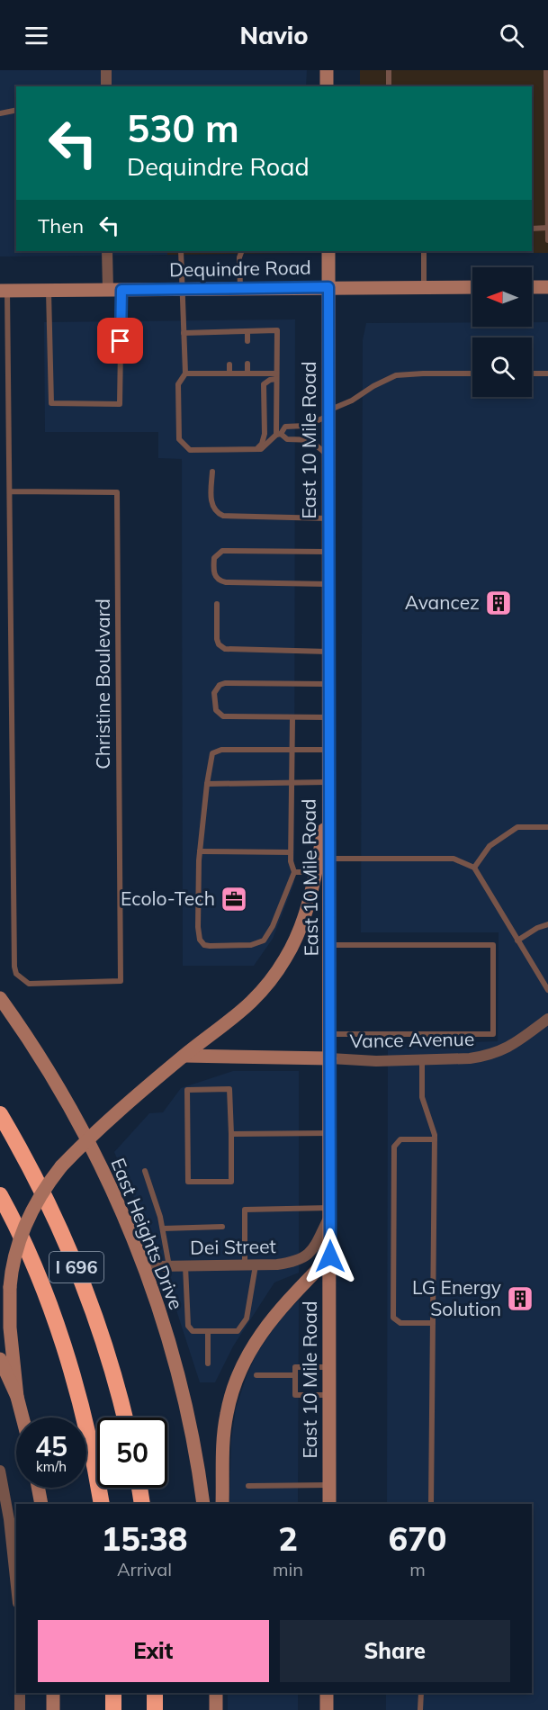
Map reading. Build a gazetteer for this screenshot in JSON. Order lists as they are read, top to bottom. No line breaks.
{"streets":{"highway":["I 696"],"main road":["Dequindre Road","East 10 Mile Road","East Heights Drive"],"street":["Vance Avenue","Dei Street"],"lane":["Christine Boulevard"]},"crossings":[["Dequindre Road","East 10 Mile Road"],["East 10 Mile Road","Vance Avenue"],["East 10 Mile Road","Dei Street"],["East Heights Drive","Dei Street"]],"places":{"building":["Avancez","LG Energy Solution"],"office":["Ecolo-Tech"]},"north":"left","page":{"header":"Navio","turn":["530 m","Dequindre Road"],"then":"Then","speed":"45 km/h","limit":"50","eta":["15:38","Arrival","2","min","670","m"],"buttons":["Exit","Share"]}}
